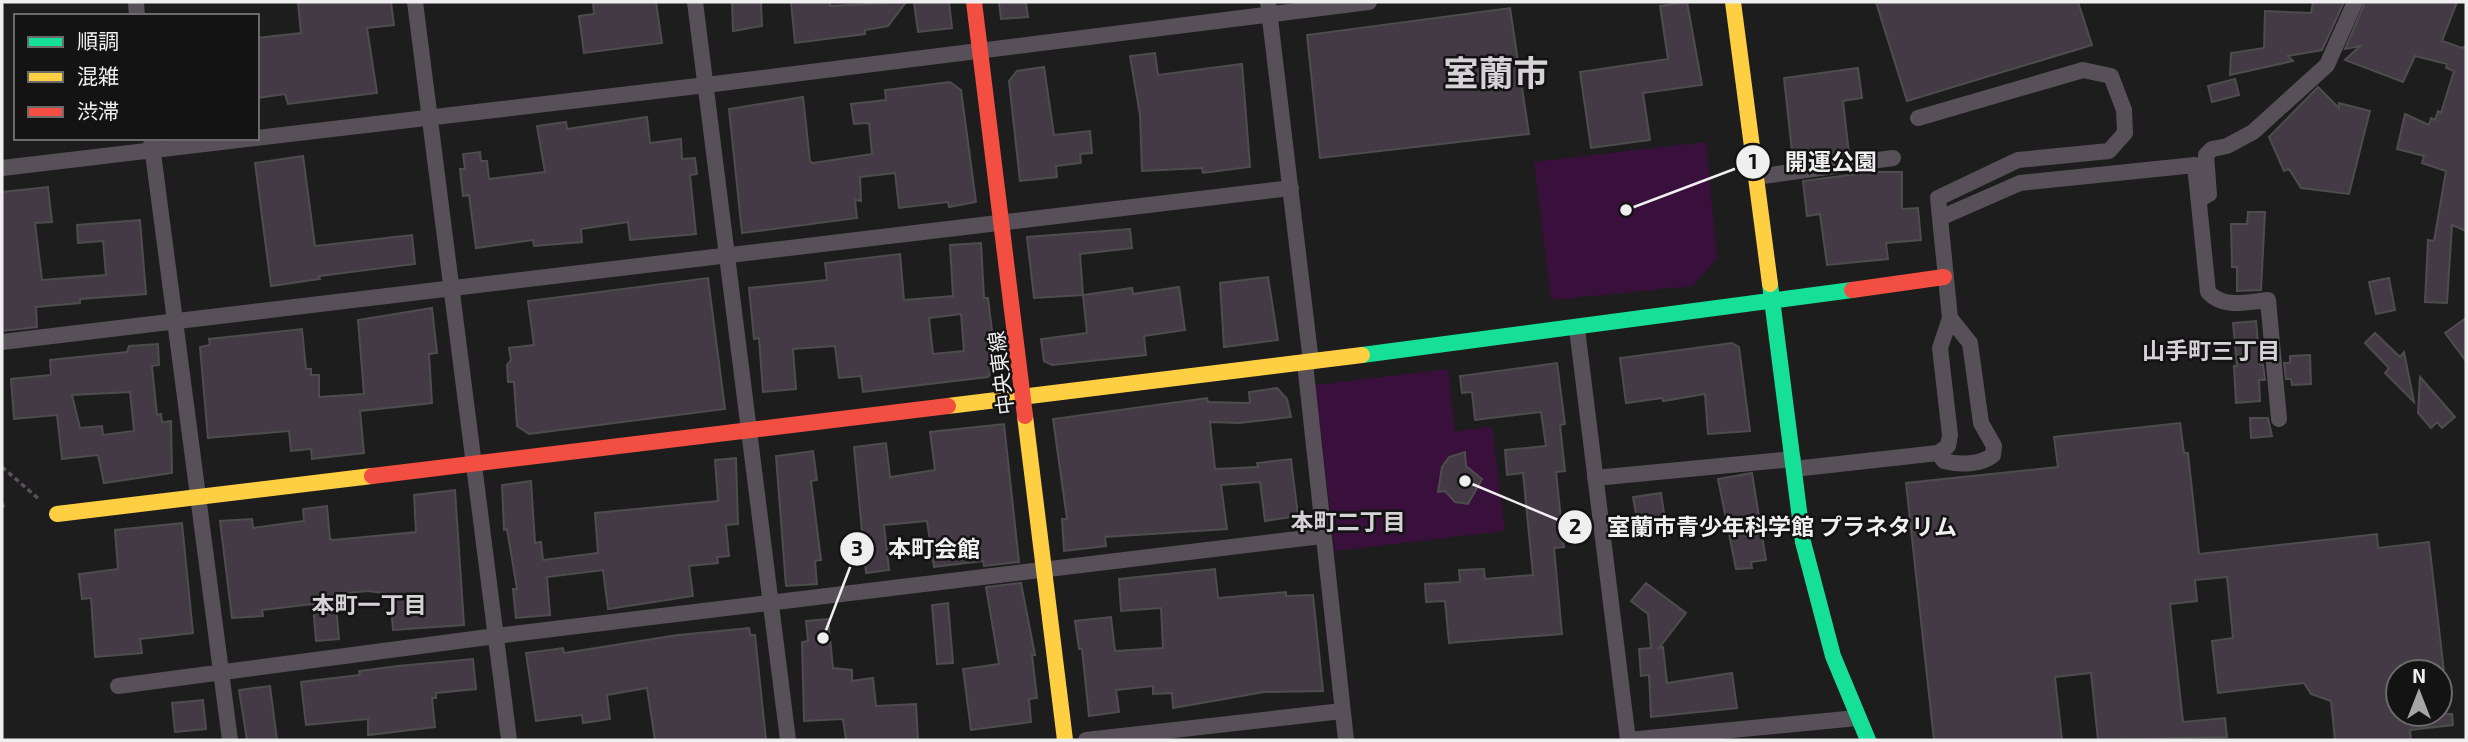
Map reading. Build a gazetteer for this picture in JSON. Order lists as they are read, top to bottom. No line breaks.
{"streets":{"street":["中央東線"]},"districts":["室蘭市","山手町三丁目","本町二丁目","本町一丁目"],"places":["開運公園","室蘭市青少年科学館 プラネタリム","本町会館"],"legend":["順調","混雑","渋滞"],"north":"top"}
